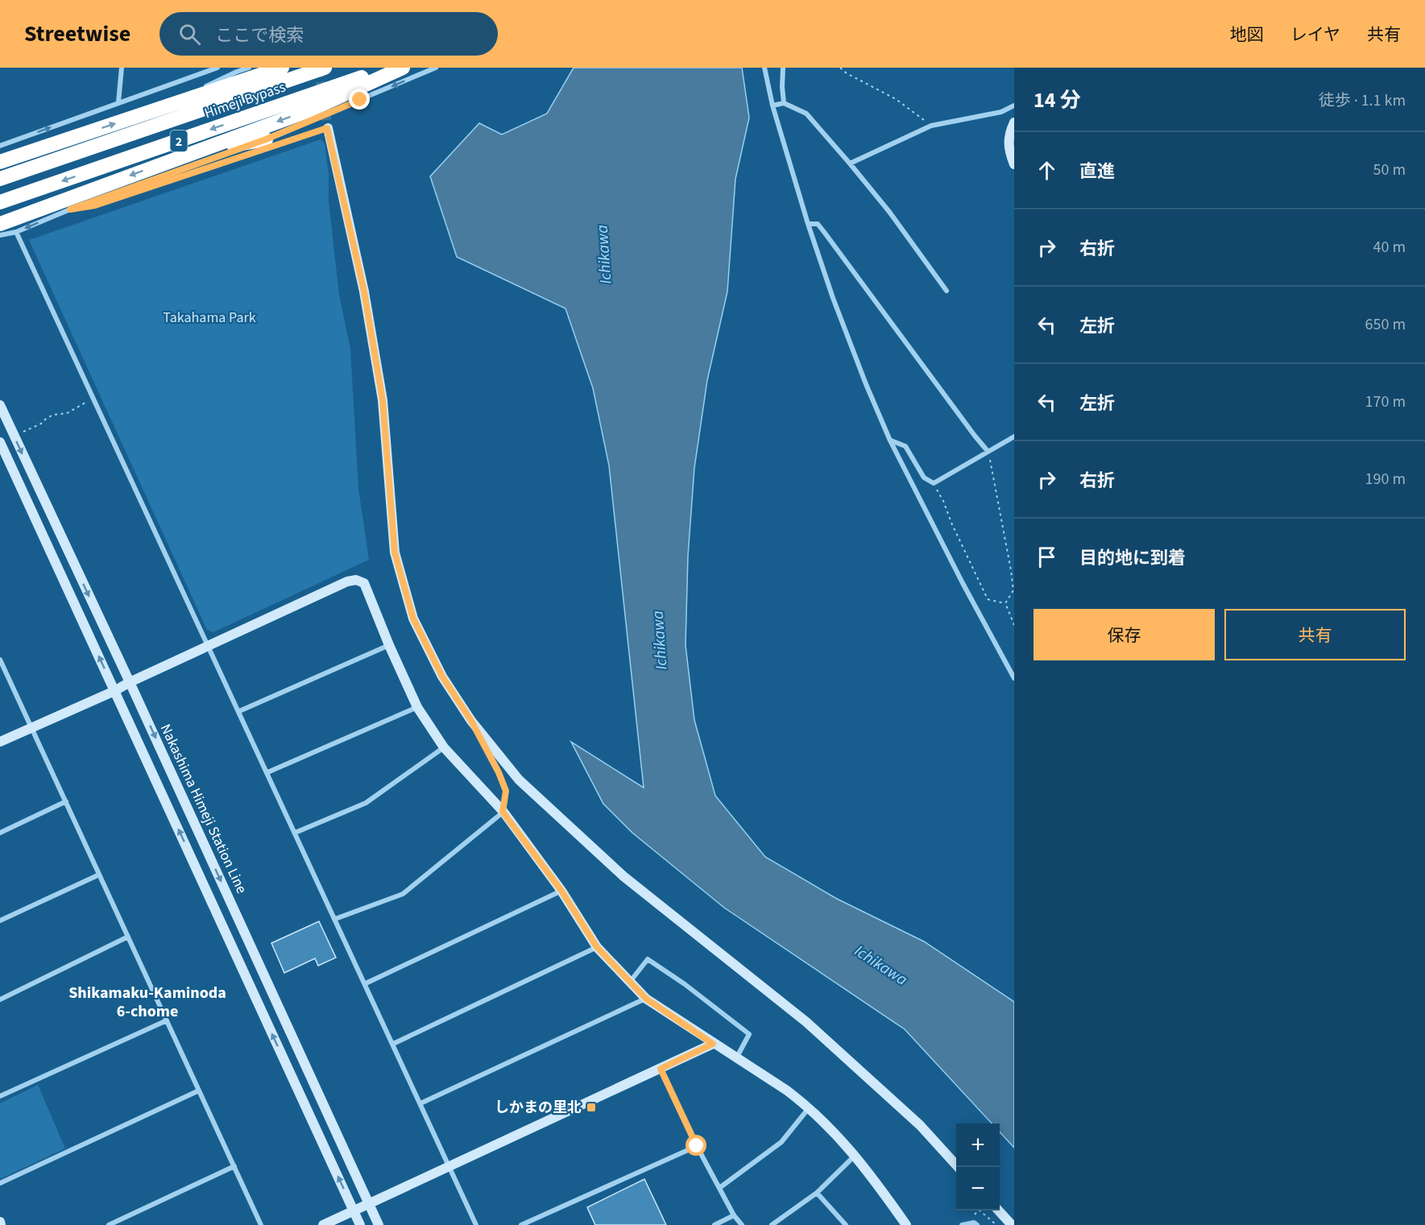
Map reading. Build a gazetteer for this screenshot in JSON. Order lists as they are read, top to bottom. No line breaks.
{"streets":{"highway":["Himeji Bypass","2"],"street":["Nakashima Himeji Station Line"]},"districts":["Shikamaku-Kaminoda 6-chome"],"water":["Ichikawa"],"parks":["Takahama Park"],"places":{"transit":["しかまの里北"]},"page":{"header":"Streetwise","search":"ここで検索","nav":["地図","レイヤ","共有"],"heading":["14 分","徒歩 · 1.1 km"],"list":[["直進","50 m"],["右折","40 m"],["左折","650 m"],["左折","170 m"],["右折","190 m"],"目的地に到着"],"buttons":["保存","共有"],"map_buttons":["+","−"]}}
